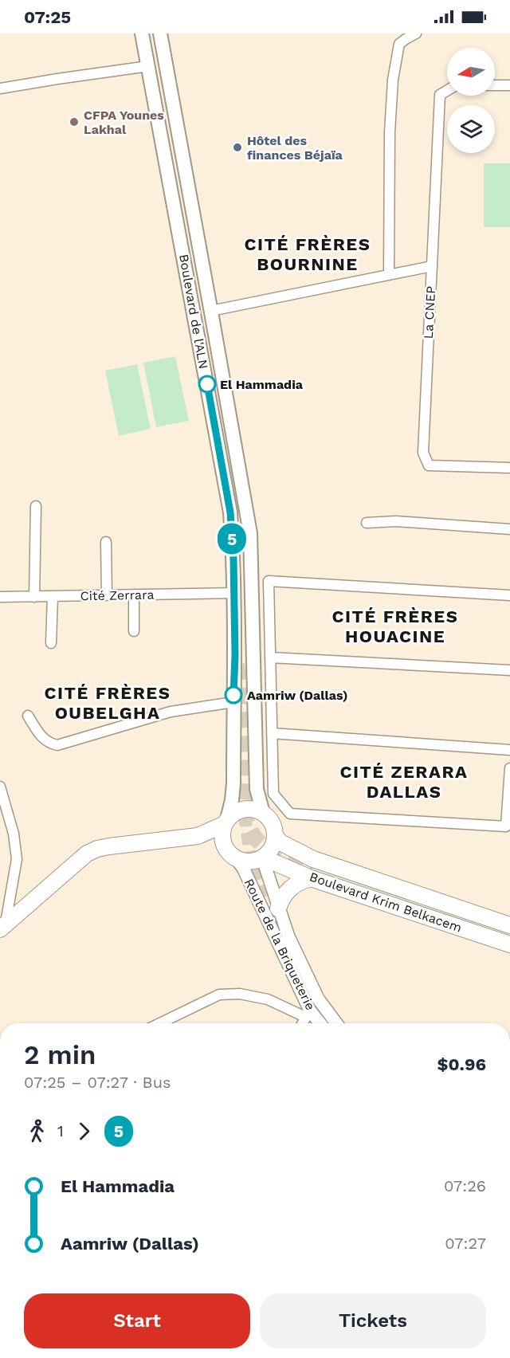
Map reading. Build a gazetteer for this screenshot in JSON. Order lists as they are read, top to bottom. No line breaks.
{"streets":{"main road":["Boulevard de l'ALN","Boulevard Krim Belkacem"],"street":["La CNEP","Cité Zerrara","Route de la Briqueterie"]},"crossings":[["Boulevard de l'ALN","Cité Zerrara"],["Boulevard de l'ALN","Boulevard Krim Belkacem"],["Boulevard de l'ALN","Route de la Briqueterie"],["Boulevard Krim Belkacem","Route de la Briqueterie"]],"districts":["CITÉ FRÈRES BOURNINE","CITÉ FRÈRES HOUACINE","CITÉ FRÈRES OUBELGHA","CITÉ ZERARA DALLAS"],"places":["CFPA Younes Lakhal","Hôtel des finances Béjaïa","El Hammadia","Aamriw (Dallas)"],"lines":["bus line 5"],"north":"left","page":{"status":"07:25","on_map":"5","heading":["2 min","07:25 – 07:27 · Bus","$0.96"],"legs":["1","5"],"list":[{"name":"El Hammadia","value":"07:26"},{"name":"Aamriw (Dallas)","value":"07:27"}],"buttons":["Start","Tickets"]}}
